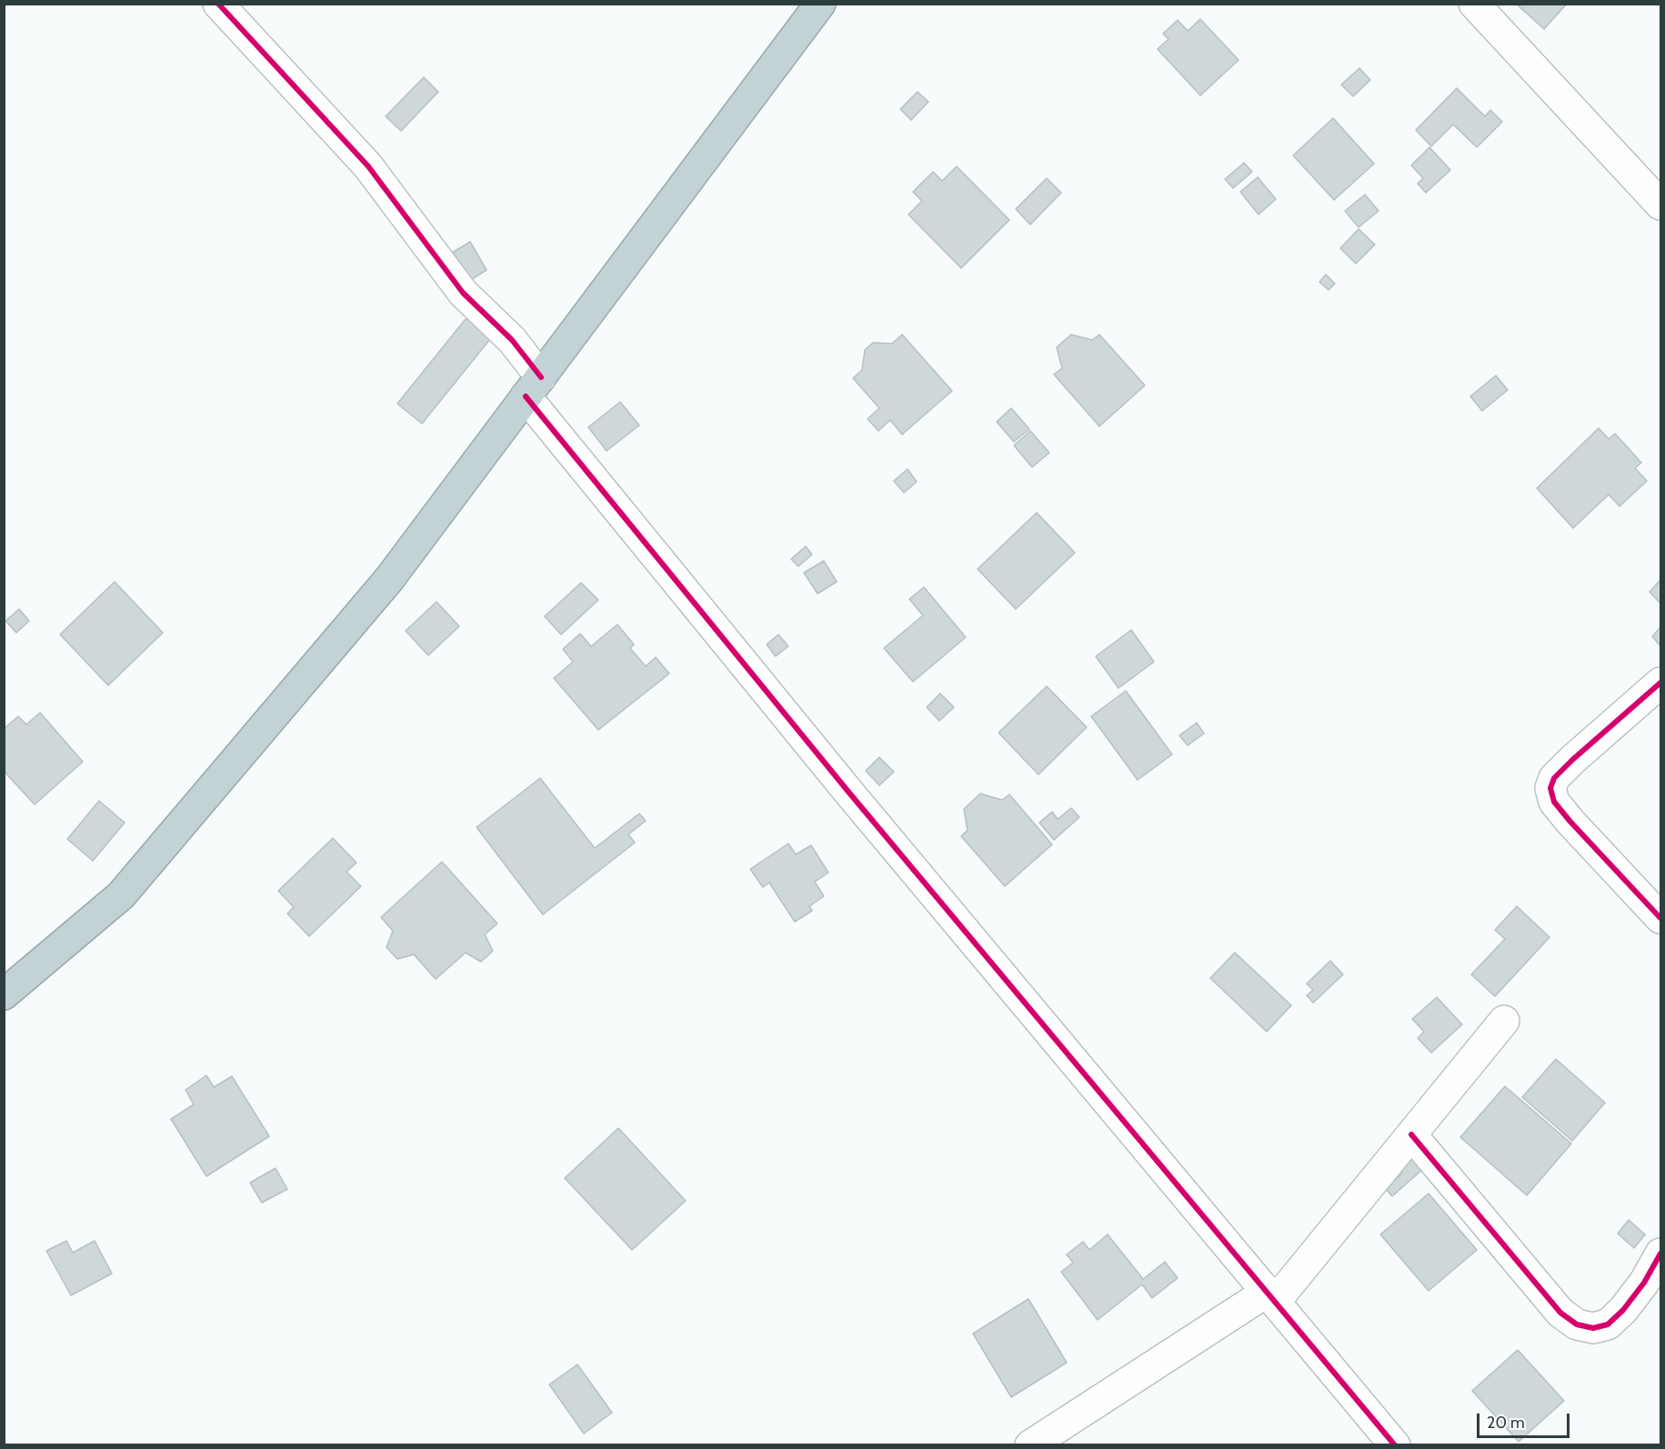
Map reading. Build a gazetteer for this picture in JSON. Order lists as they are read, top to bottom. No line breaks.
{"scale_bar":"20 m"}
